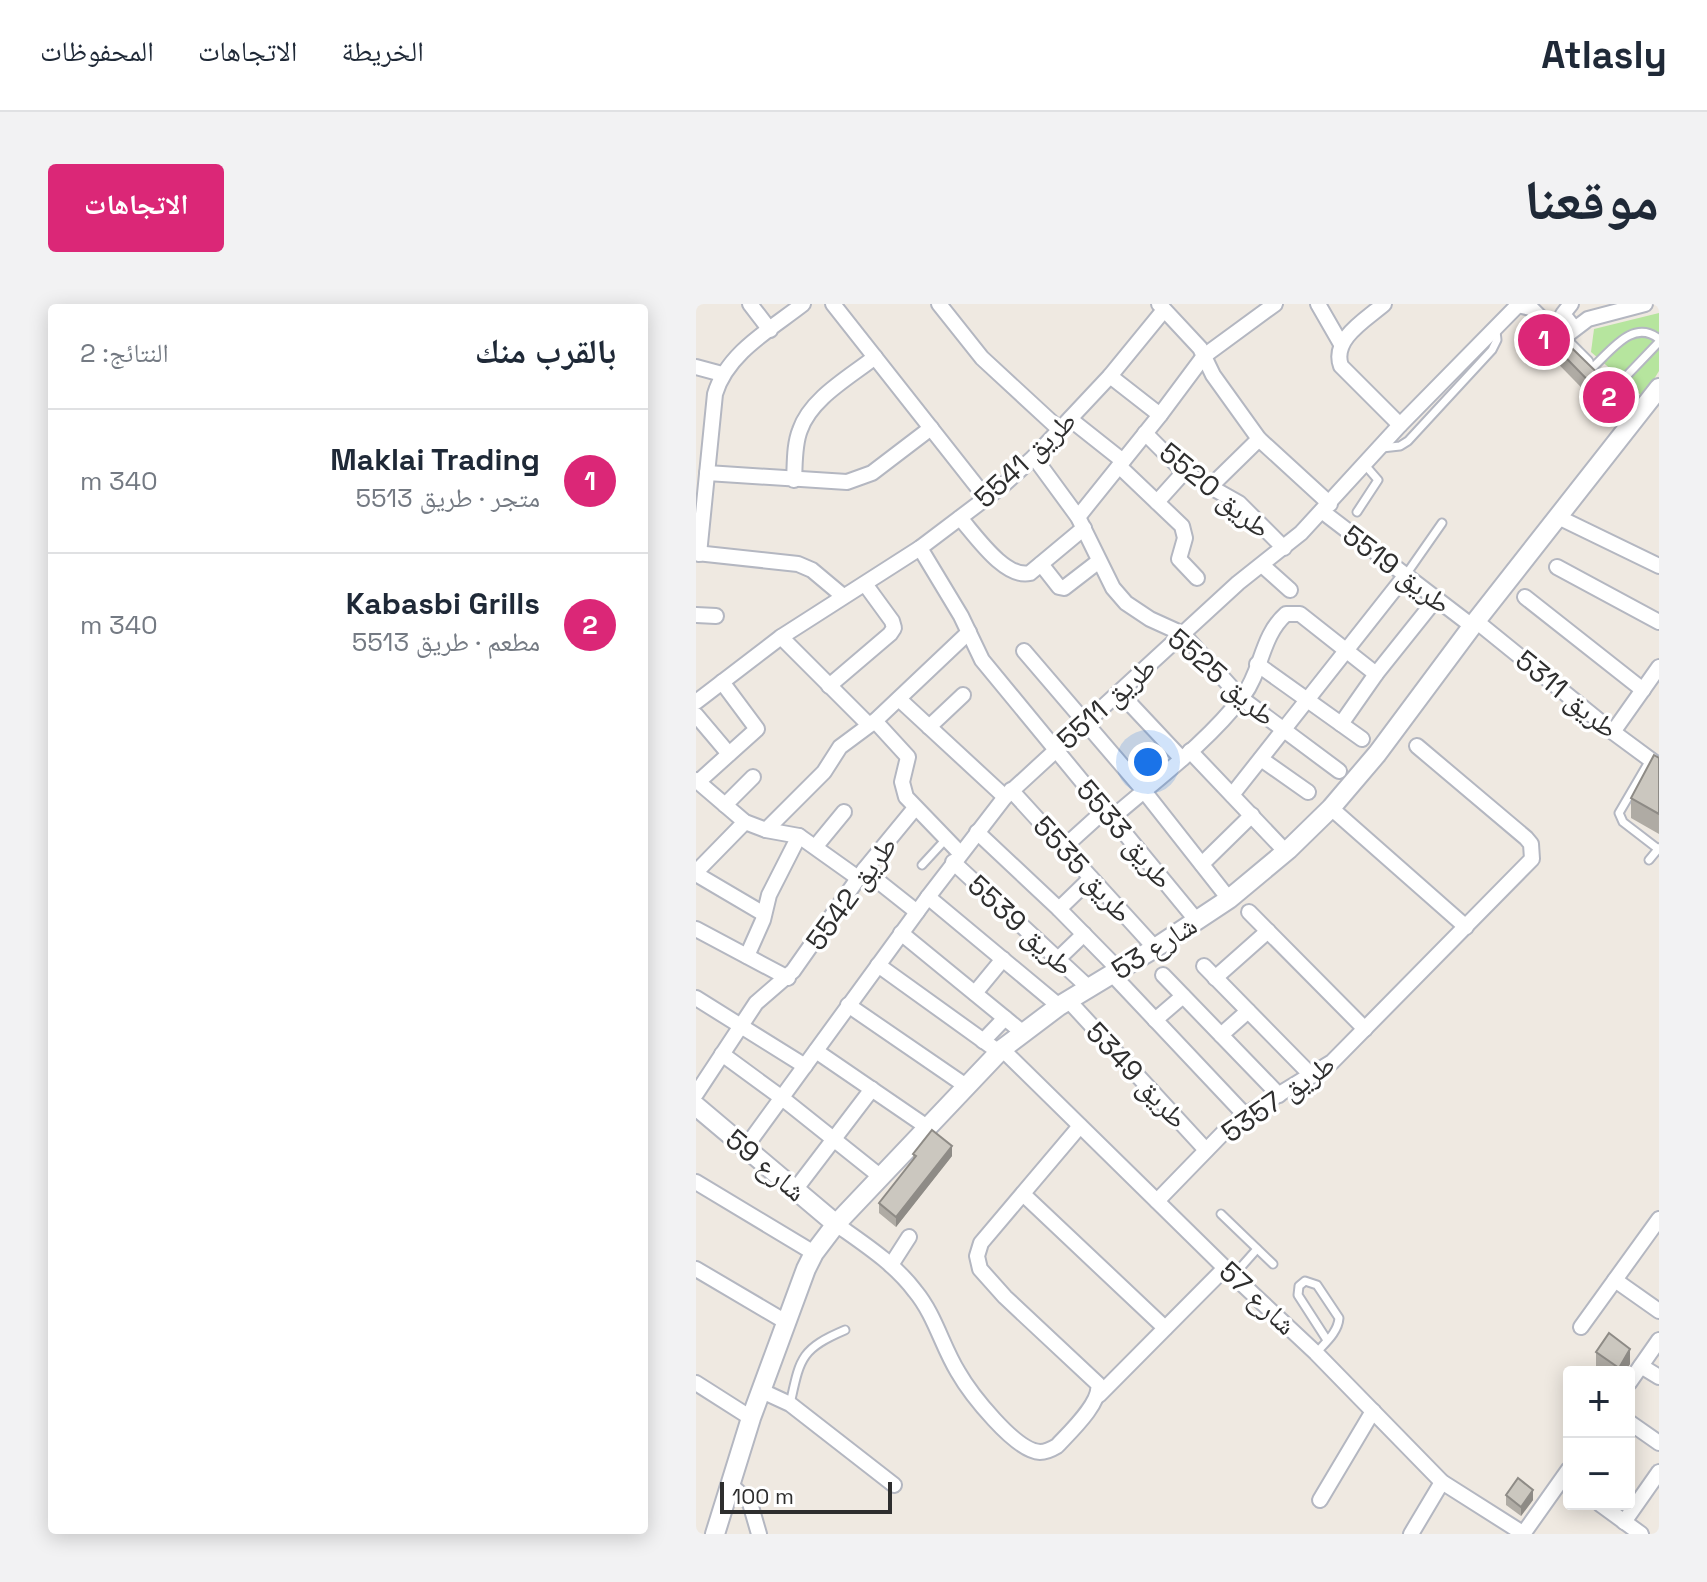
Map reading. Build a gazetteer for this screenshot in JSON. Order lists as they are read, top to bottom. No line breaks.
{"streets":{"street":["طريق 5541","طريق 5520","طريق 5519","طريق 5525","طريق 5311","طريق 5511","طريق 5533","طريق 5535","طريق 5542","طريق 5539","شارع 53","طريق 5349","طريق 5357","شارع 59","شارع 57"]},"crossings":[["طريق 5541","طريق 5519"],["طريق 5541","طريق 5525"],["طريق 5541","طريق 5533"],["طريق 5520","طريق 5511"],["طريق 5519","طريق 5311"],["طريق 5519","طريق 5511"],["طريق 5519","شارع 53"],["طريق 5525","طريق 5511"],["طريق 5311","شارع 53"],["طريق 5511","طريق 5533"],["طريق 5511","طريق 5535"],["طريق 5511","طريق 5542"],["طريق 5511","طريق 5539"],["طريق 5511","شارع 59"],["طريق 5511","شارع 57"],["طريق 5533","شارع 53"],["طريق 5535","شارع 53"],["طريق 5542","طريق 5539"],["طريق 5539","شارع 53"],["شارع 53","طريق 5349"],["شارع 53","شارع 59"],["شارع 53","شارع 57"],["طريق 5349","طريق 5357"],["طريق 5357","شارع 57"]],"scale_bar":"100 m","page":{"header":"Atlasly","nav":["الخريطة","الاتجاهات","المحفوظات"],"title":"موقعنا","buttons":"الاتجاهات","heading":["بالقرب منك","النتائج: 2"],"pins":["1","2"],"list":[{"mark":"1","name":"Maklai Trading","note":"متجر · طريق 5513","value":"340 m"},{"mark":"2","name":"Kabasbi Grills","note":"مطعم · طريق 5513","value":"340 m"}],"map_buttons":["+","−"],"scale":"100 m"}}
